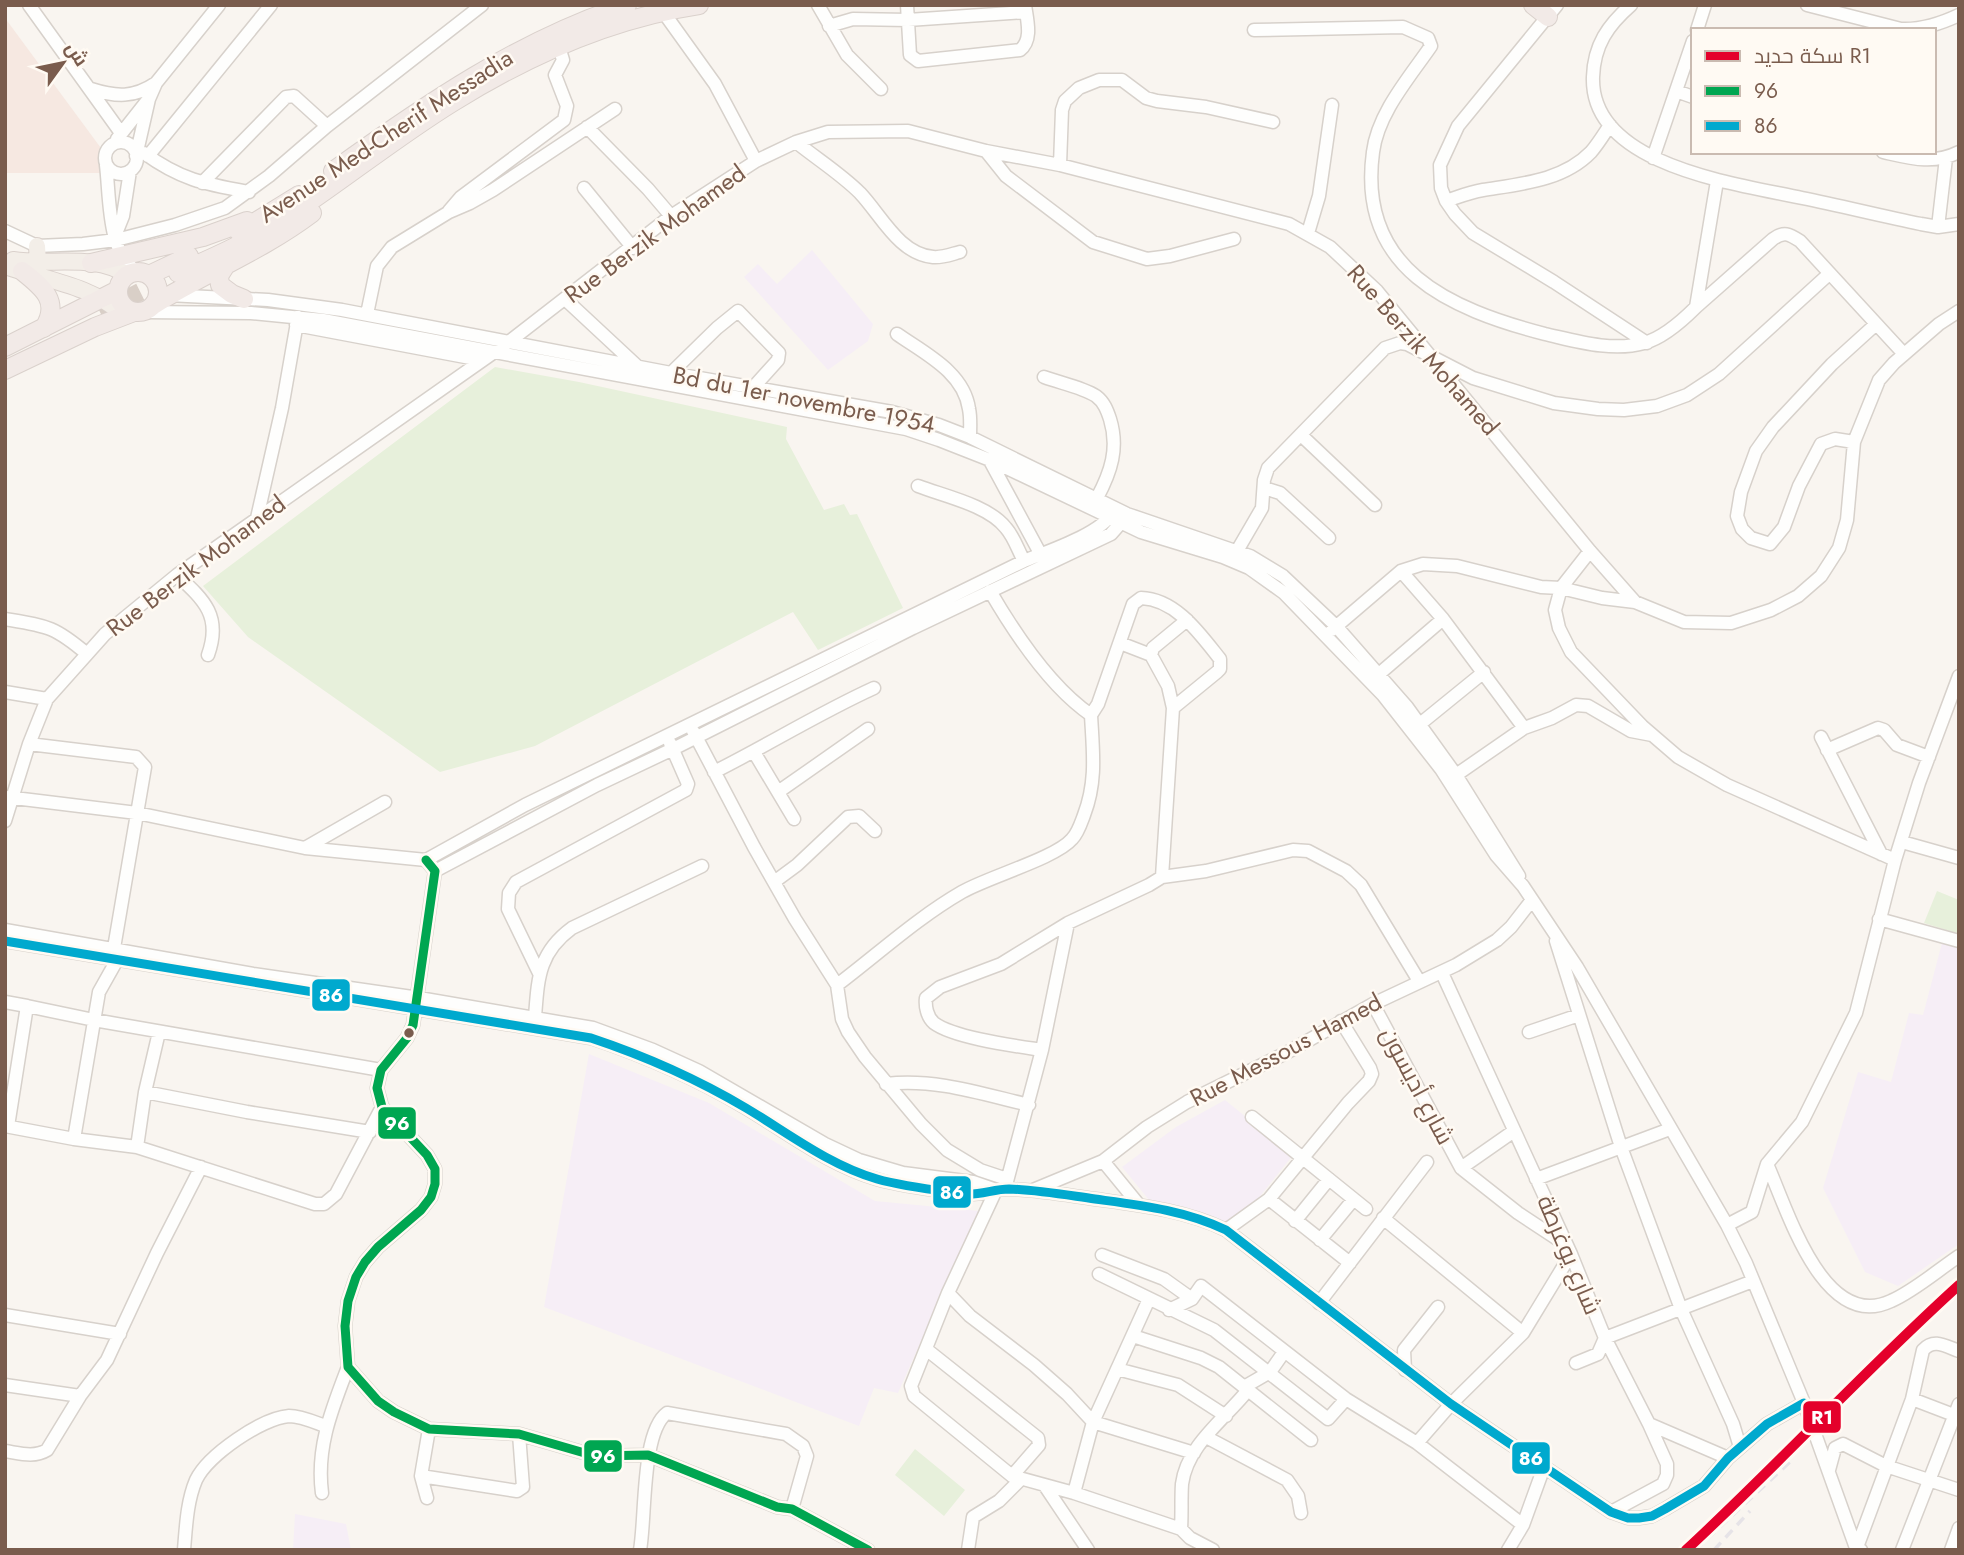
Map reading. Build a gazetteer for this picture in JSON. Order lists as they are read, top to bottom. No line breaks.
{"streets":{"highway":["Avenue Med-Cherif Messadia"],"street":["Rue Berzik Mohamed","Bd du 1er novembre 1954","Rue Messous Hamed","شارع أديسون","شارع يوغرطة"]},"crossings":[["Rue Berzik Mohamed","Bd du 1er novembre 1954"],["Rue Messous Hamed","شارع أديسون"],["Rue Messous Hamed","شارع يوغرطة"]],"lines":["transit line 96","transit line 86","rail line R1"],"legend":["سكة حديد R1","96","86"],"north":"top right"}
